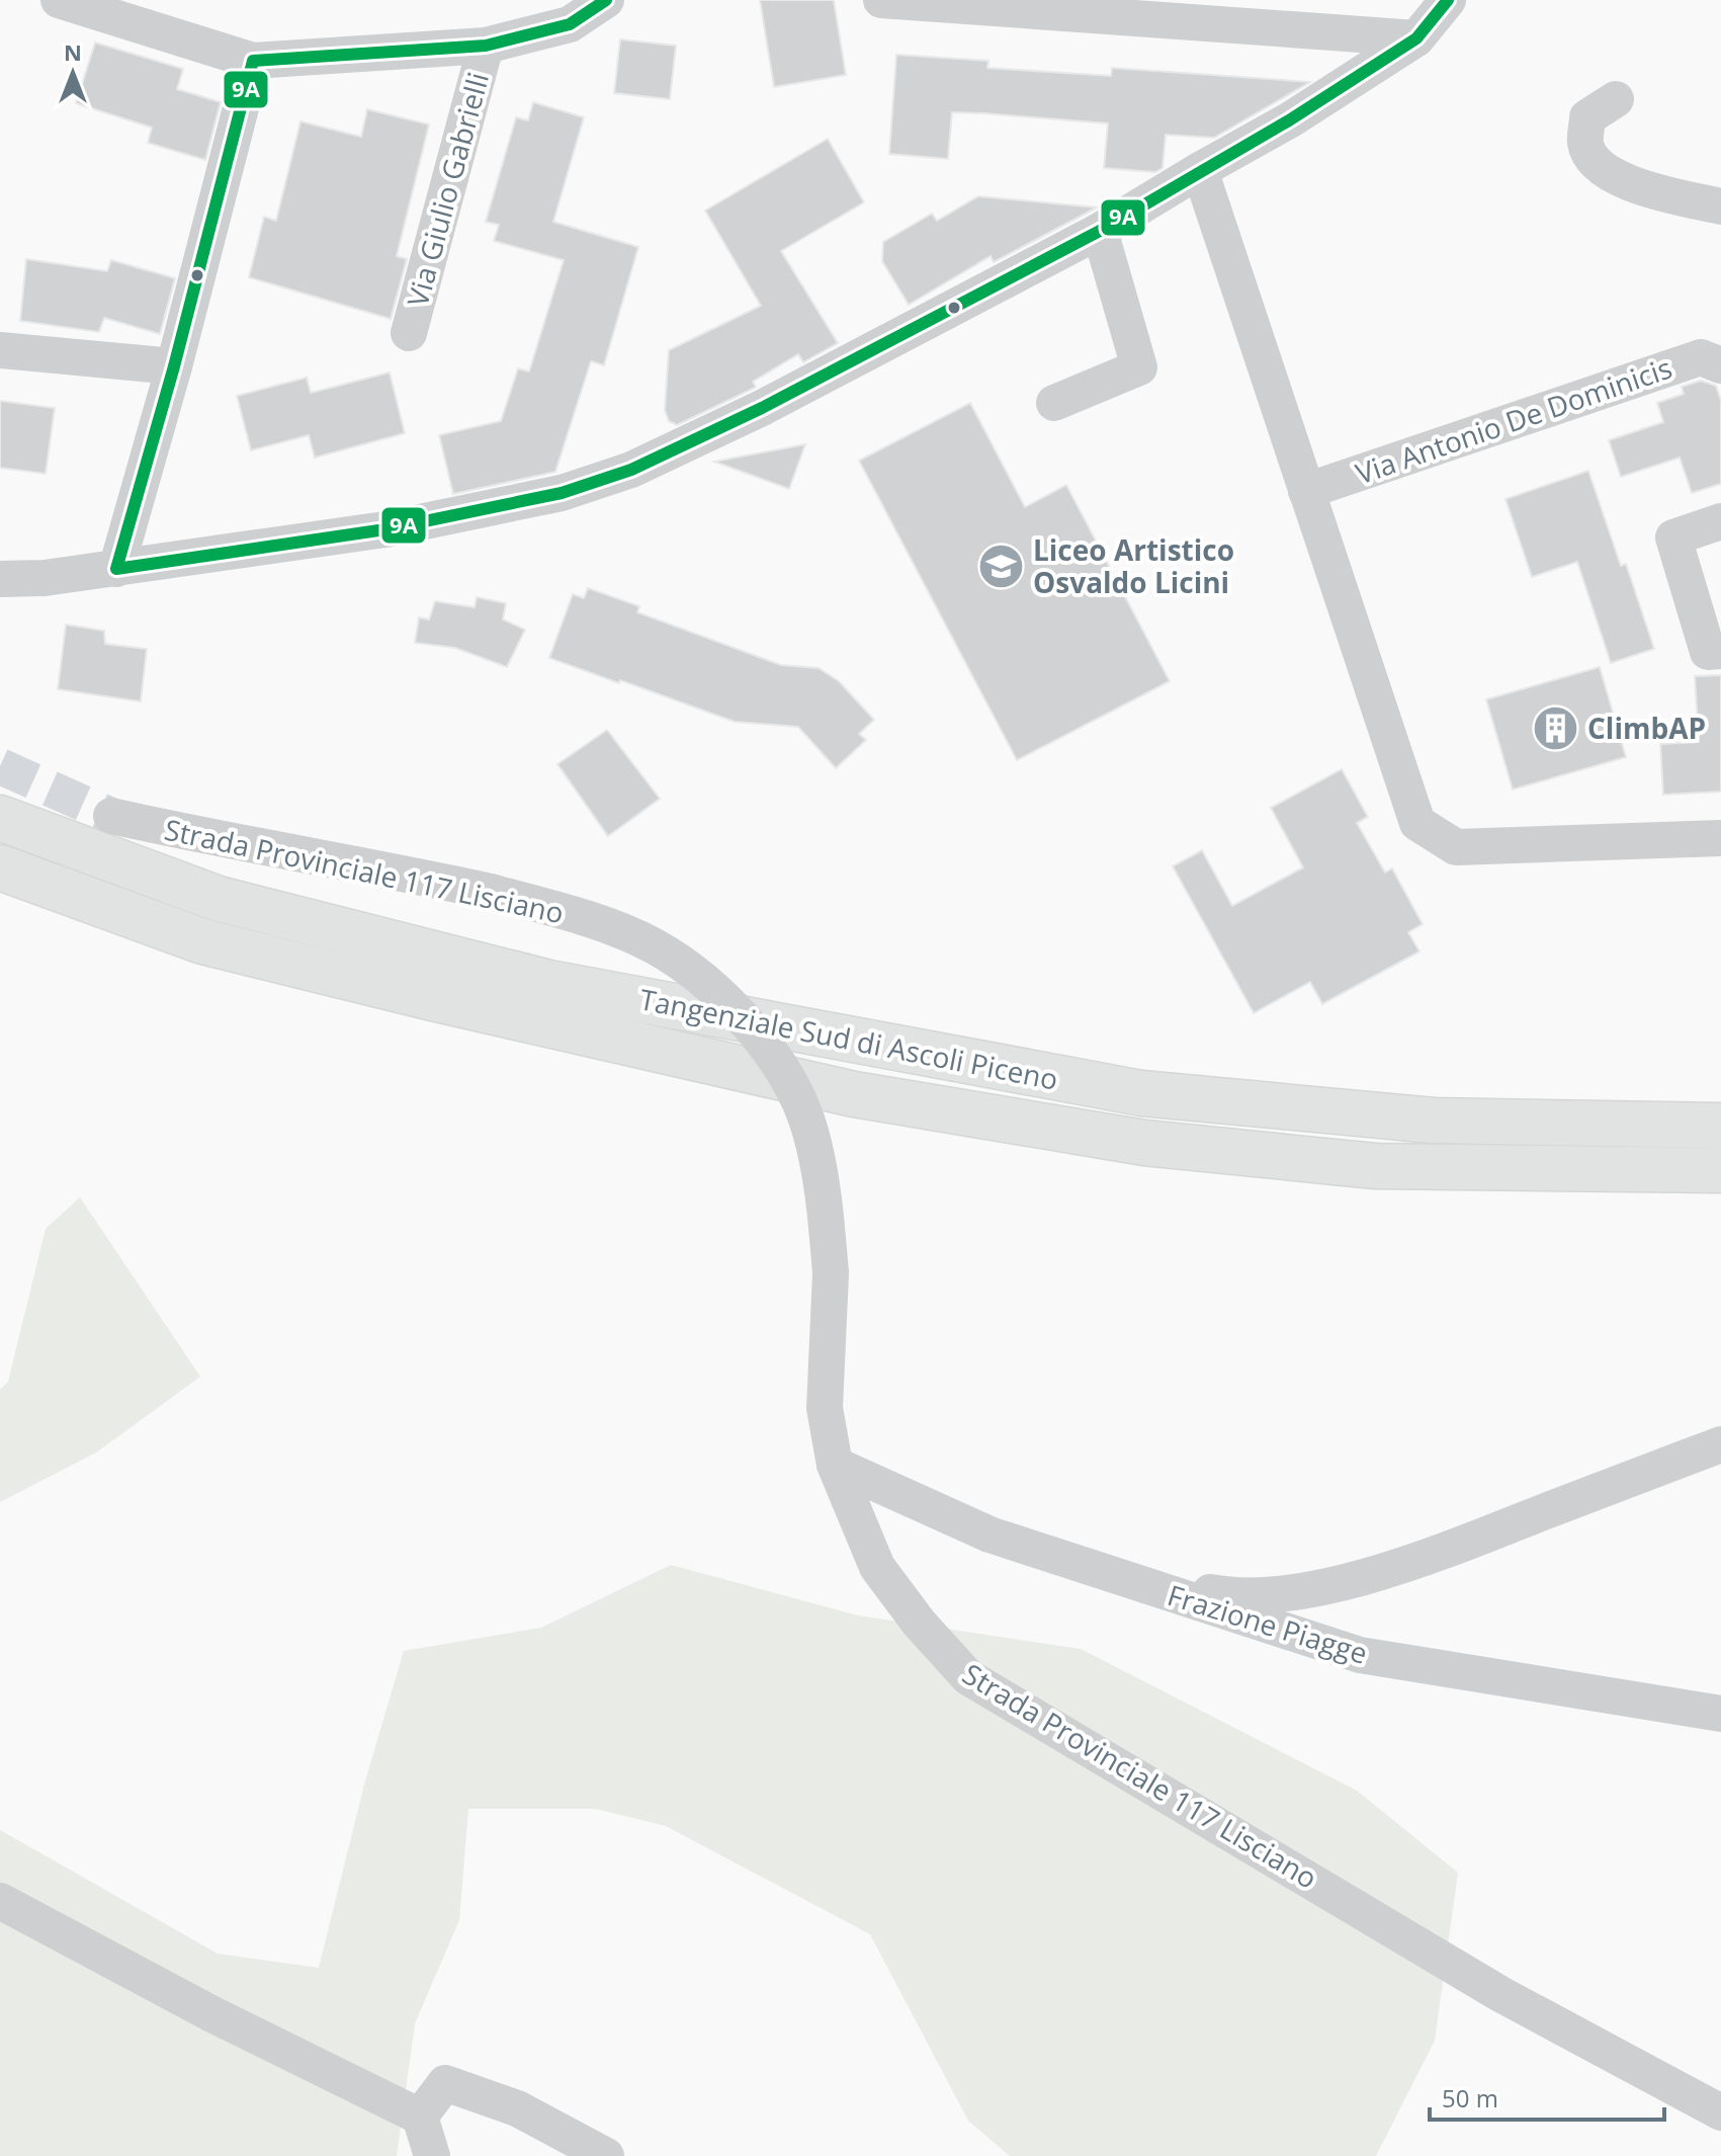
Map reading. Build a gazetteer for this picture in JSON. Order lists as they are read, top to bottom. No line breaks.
{"streets":{"highway":["Tangenziale Sud di Ascoli Piceno"],"street":["Via Giulio Gabrielli","Via Antonio De Dominicis","Strada Provinciale 117 Lisciano","Frazione Piagge"]},"crossings":[["Strada Provinciale 117 Lisciano","Frazione Piagge"]],"places":{"school or university":["Liceo Artistico Osvaldo Licini"],"building":["ClimbAP"]},"lines":["transit line 9A"],"scale_bar":"50 m","north":"top"}
